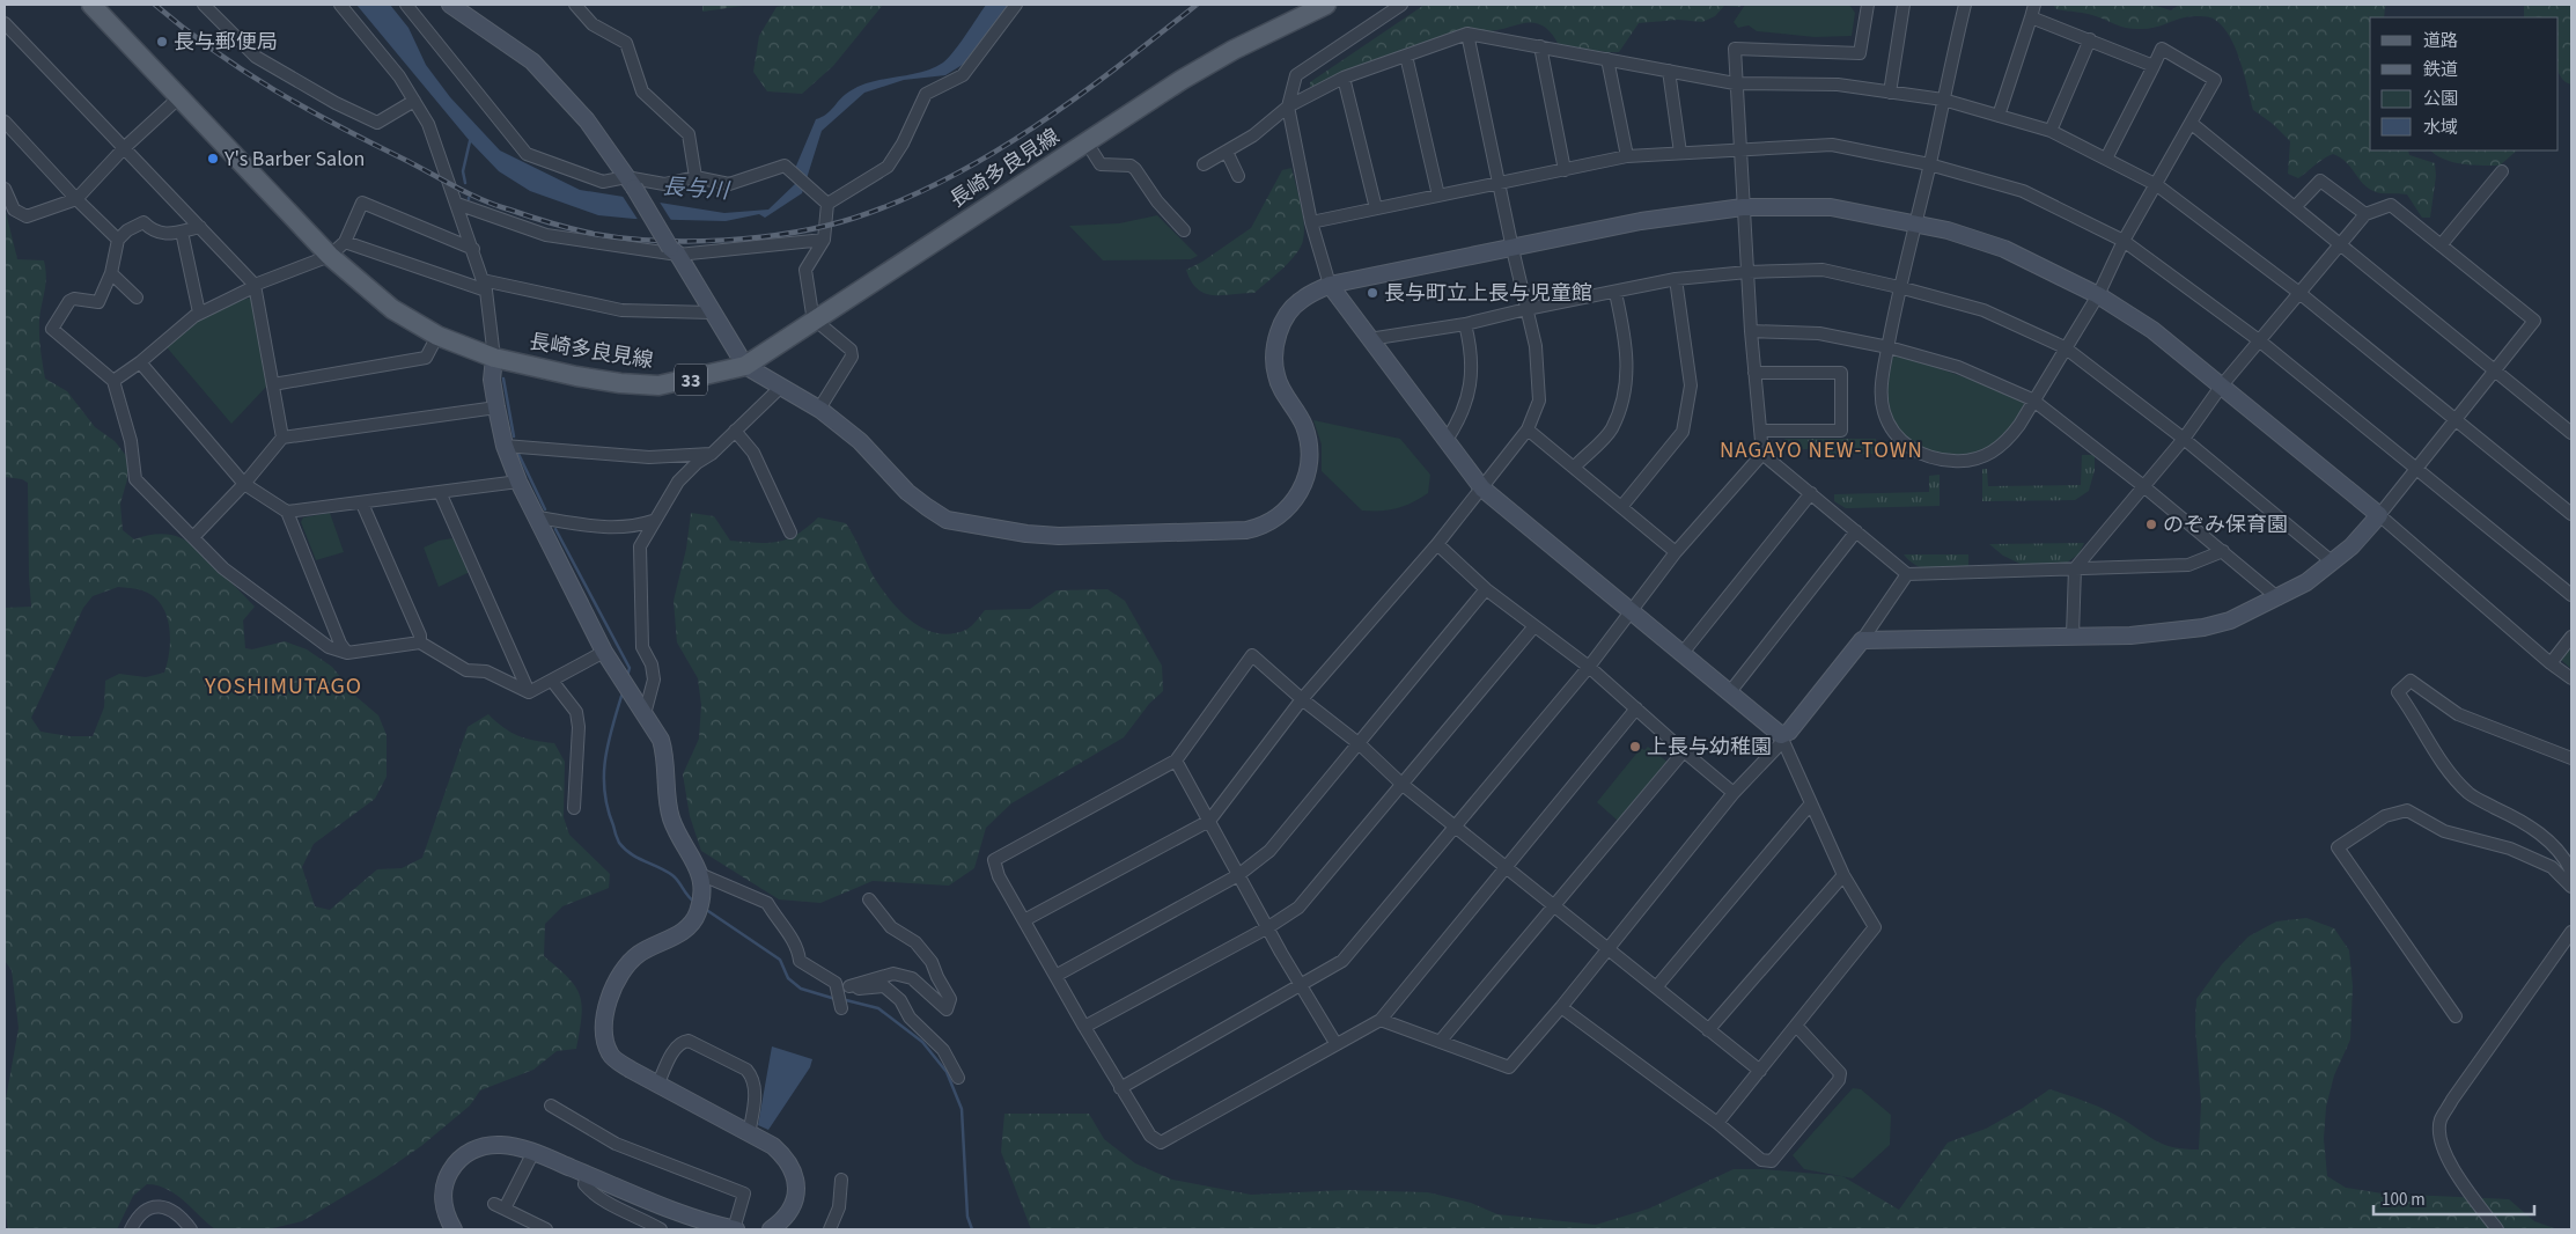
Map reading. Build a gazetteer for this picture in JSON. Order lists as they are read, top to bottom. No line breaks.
{"streets":{"main road":["長崎多良見線","33"]},"districts":["NAGAYO NEW-TOWN","YOSHIMUTAGO"],"water":["長与川"],"places":["長与郵便局","Y's Barber Salon","長与町立上長与児童館","のぞみ保育園","上長与幼稚園"],"legend":["道路","鉄道","公園","水域"],"scale_bar":"100 m"}
